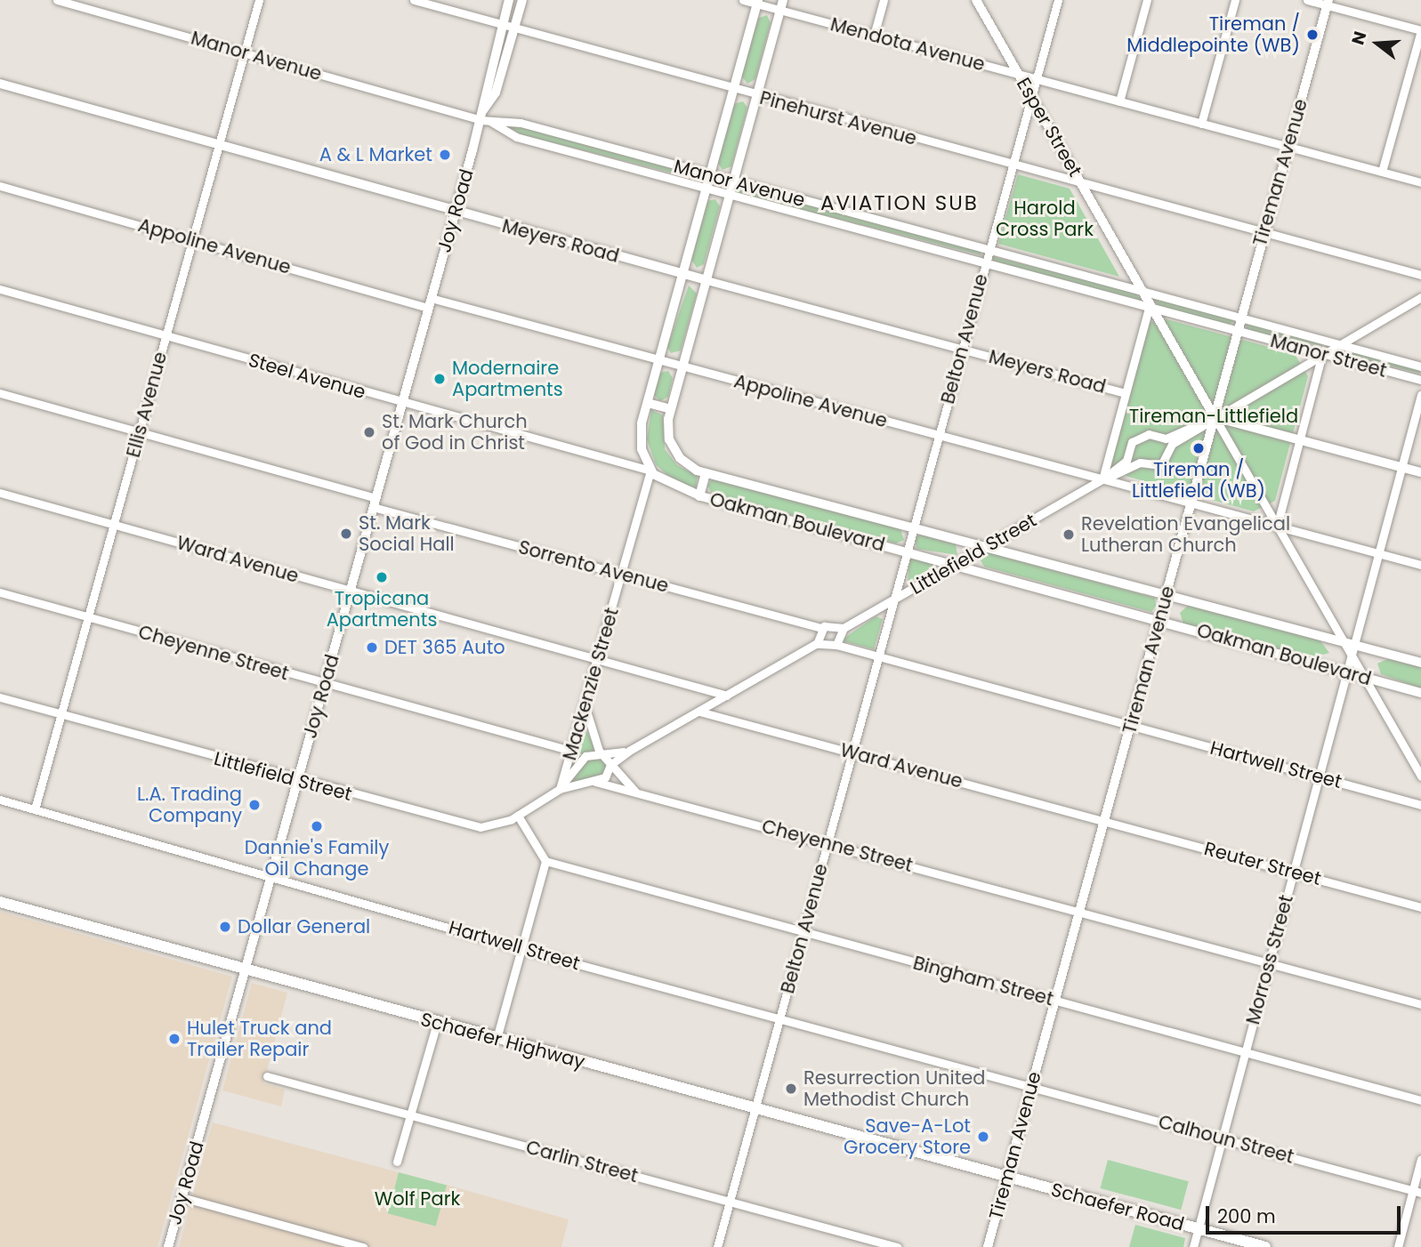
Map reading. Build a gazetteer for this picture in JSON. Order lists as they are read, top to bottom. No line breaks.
{"streets":{"main road":["Schaefer Highway","Schaefer Road"],"street":["Mendota Avenue","Manor Avenue","Pinehurst Avenue","Esper Street","Tireman Avenue","Joy Road","Meyers Road","Appoline Avenue","Belton Avenue","Manor Street","Steel Avenue","Ellis Avenue","Oakman Boulevard","Littlefield Street","Ward Avenue","Sorrento Avenue","Cheyenne Street","Mackenzie Street","Hartwell Street","Reuter Street","Morross Street","Bingham Street","Calhoun Street","Carlin Street"]},"crossings":[["Mendota Avenue","Esper Street"],["Mendota Avenue","Tireman Avenue"],["Mendota Avenue","Belton Avenue"],["Mendota Avenue","Oakman Boulevard"],["Manor Avenue","Esper Street"],["Manor Avenue","Tireman Avenue"],["Manor Avenue","Joy Road"],["Manor Avenue","Belton Avenue"],["Manor Avenue","Manor Street"],["Manor Avenue","Ellis Avenue"],["Manor Avenue","Oakman Boulevard"],["Pinehurst Avenue","Esper Street"],["Pinehurst Avenue","Tireman Avenue"],["Pinehurst Avenue","Joy Road"],["Pinehurst Avenue","Belton Avenue"],["Pinehurst Avenue","Oakman Boulevard"],["Esper Street","Tireman Avenue"],["Esper Street","Belton Avenue"],["Esper Street","Littlefield Street"],["Tireman Avenue","Appoline Avenue"],["Tireman Avenue","Manor Street"],["Tireman Avenue","Oakman Boulevard"],["Tireman Avenue","Littlefield Street"],["Tireman Avenue","Ward Avenue"],["Tireman Avenue","Cheyenne Street"],["Tireman Avenue","Hartwell Street"],["Tireman Avenue","Reuter Street"],["Tireman Avenue","Bingham Street"],["Tireman Avenue","Schaefer Highway"],["Tireman Avenue","Calhoun Street"],["Tireman Avenue","Schaefer Road"],["Joy Road","Meyers Road"],["Joy Road","Appoline Avenue"],["Joy Road","Steel Avenue"],["Joy Road","Littlefield Street"],["Joy Road","Ward Avenue"],["Joy Road","Sorrento Avenue"],["Joy Road","Cheyenne Street"],["Joy Road","Hartwell Street"],["Joy Road","Schaefer Highway"],["Meyers Road","Belton Avenue"],["Meyers Road","Ellis Avenue"],["Meyers Road","Oakman Boulevard"],["Appoline Avenue","Belton Avenue"],["Appoline Avenue","Ellis Avenue"],["Appoline Avenue","Oakman Boulevard"],["Appoline Avenue","Littlefield Street"],["Belton Avenue","Oakman Boulevard"],["Belton Avenue","Littlefield Street"],["Belton Avenue","Ward Avenue"],["Belton Avenue","Cheyenne Street"],["Belton Avenue","Hartwell Street"],["Belton Avenue","Bingham Street"],["Belton Avenue","Schaefer Highway"],["Steel Avenue","Ellis Avenue"],["Steel Avenue","Oakman Boulevard"],["Steel Avenue","Mackenzie Street"],["Ellis Avenue","Littlefield Street"],["Ellis Avenue","Ward Avenue"],["Ellis Avenue","Sorrento Avenue"],["Ellis Avenue","Cheyenne Street"],["Ellis Avenue","Hartwell Street"],["Oakman Boulevard","Littlefield Street"],["Oakman Boulevard","Mackenzie Street"],["Oakman Boulevard","Morross Street"],["Littlefield Street","Ward Avenue"],["Littlefield Street","Sorrento Avenue"],["Littlefield Street","Cheyenne Street"],["Littlefield Street","Mackenzie Street"],["Ward Avenue","Mackenzie Street"],["Ward Avenue","Reuter Street"],["Sorrento Avenue","Mackenzie Street"],["Cheyenne Street","Mackenzie Street"],["Cheyenne Street","Morross Street"],["Hartwell Street","Morross Street"],["Hartwell Street","Calhoun Street"],["Reuter Street","Morross Street"],["Morross Street","Bingham Street"],["Morross Street","Calhoun Street"],["Morross Street","Schaefer Road"],["Schaefer Highway","Schaefer Road"]],"districts":["AVIATION SUB"],"parks":["Harold Cross Park","Tireman-Littlefield","Wolf Park"],"places":["Tireman / Middlepointe (WB)","A & L Market","Modernaire Apartments","St. Mark Church of God in Christ","Tireman / Littlefield (WB)","St. Mark Social Hall","Revelation Evangelical Lutheran Church","Tropicana Apartments","DET 365 Auto","L.A. Trading Company","Dannie's Family Oil Change","Dollar General","Hulet Truck and Trailer Repair","Resurrection United Methodist Church","Save-A-Lot Grocery Store"],"scale_bar":"200 m","north":"left"}
